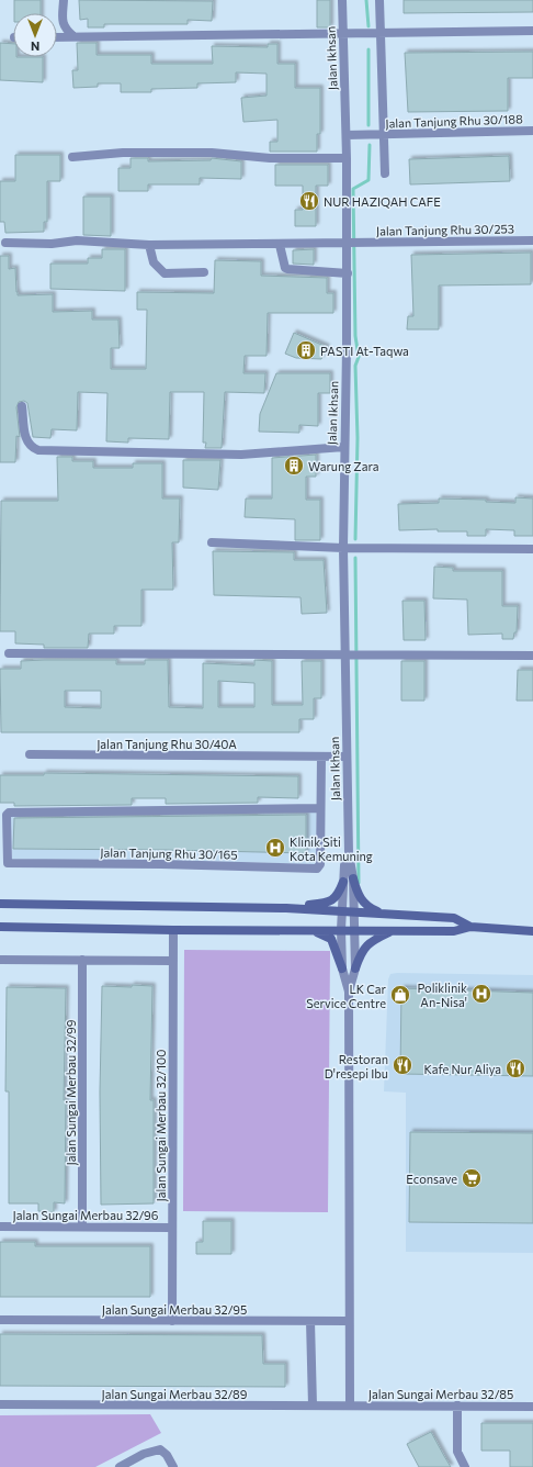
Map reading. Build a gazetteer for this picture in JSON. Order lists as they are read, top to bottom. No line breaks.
{"streets":{"street":["Jalan Ikhsan","Jalan Tanjung Rhu 30/188","Jalan Tanjung Rhu 30/253","Jalan Tanjung Rhu 30/40A","Jalan Tanjung Rhu 30/165","Jalan Sungai Merbau 32/99","Jalan Sungai Merbau 32/100","Jalan Sungai Merbau 32/96","Jalan Sungai Merbau 32/95","Jalan Sungai Merbau 32/89","Jalan Sungai Merbau 32/85"]},"crossings":[["Jalan Ikhsan","Jalan Tanjung Rhu 30/188"],["Jalan Ikhsan","Jalan Tanjung Rhu 30/253"],["Jalan Ikhsan","Jalan Tanjung Rhu 30/40A"],["Jalan Sungai Merbau 32/99","Jalan Sungai Merbau 32/96"],["Jalan Sungai Merbau 32/100","Jalan Sungai Merbau 32/96"],["Jalan Sungai Merbau 32/100","Jalan Sungai Merbau 32/95"],["Jalan Sungai Merbau 32/89","Jalan Sungai Merbau 32/85"]],"places":{"restaurant":["NUR HAZIQAH CAFE","Restoran D'resepi Ibu","Kafe Nur Aliya"],"building":["PASTI At-Taqwa","Warung Zara"],"hospital":["Klinik Siti Kota Kemuning","Poliklinik An-Nisa'"],"shop":["LK Car Service Centre"],"supermarket":["Econsave"]},"north":"bottom"}
